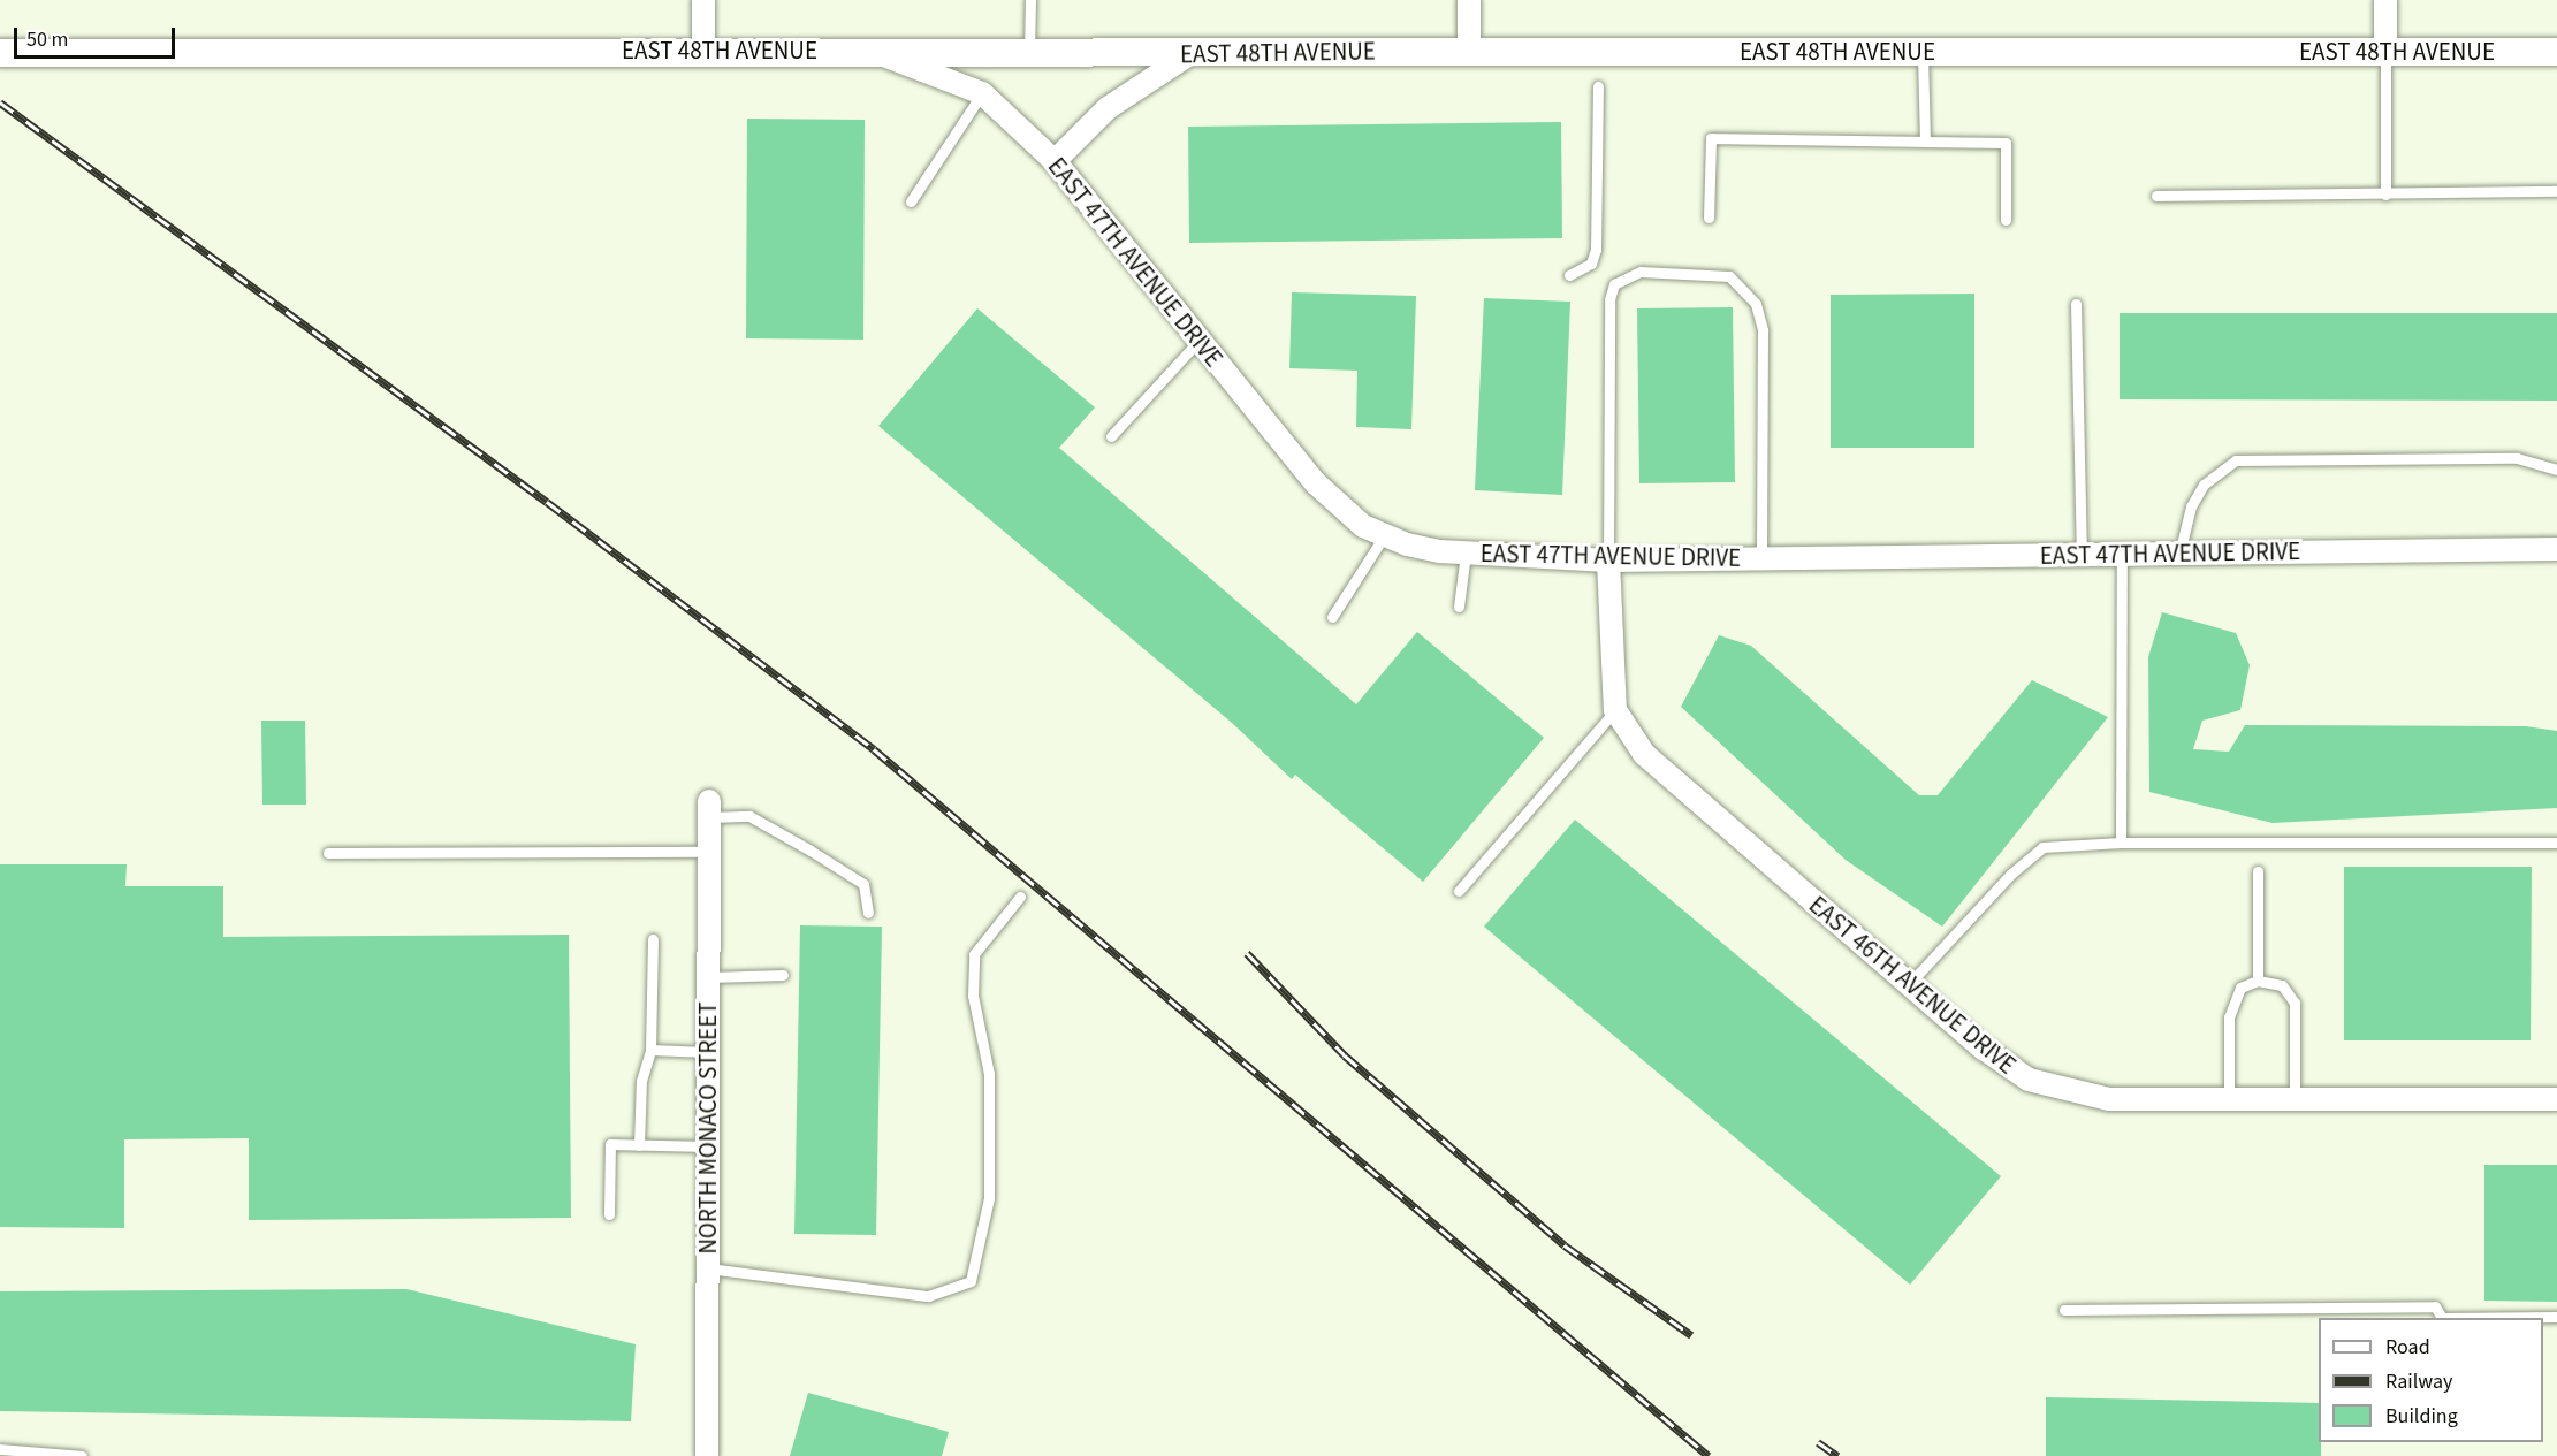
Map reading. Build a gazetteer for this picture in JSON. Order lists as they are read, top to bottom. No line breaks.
{"streets":{"street":["EAST 48TH AVENUE","EAST 47TH AVENUE DRIVE","EAST 46TH AVENUE DRIVE","NORTH MONACO STREET"]},"crossings":[["EAST 48TH AVENUE","EAST 47TH AVENUE DRIVE"]],"legend":["Road","Railway","Building"],"scale_bar":"50 m"}
